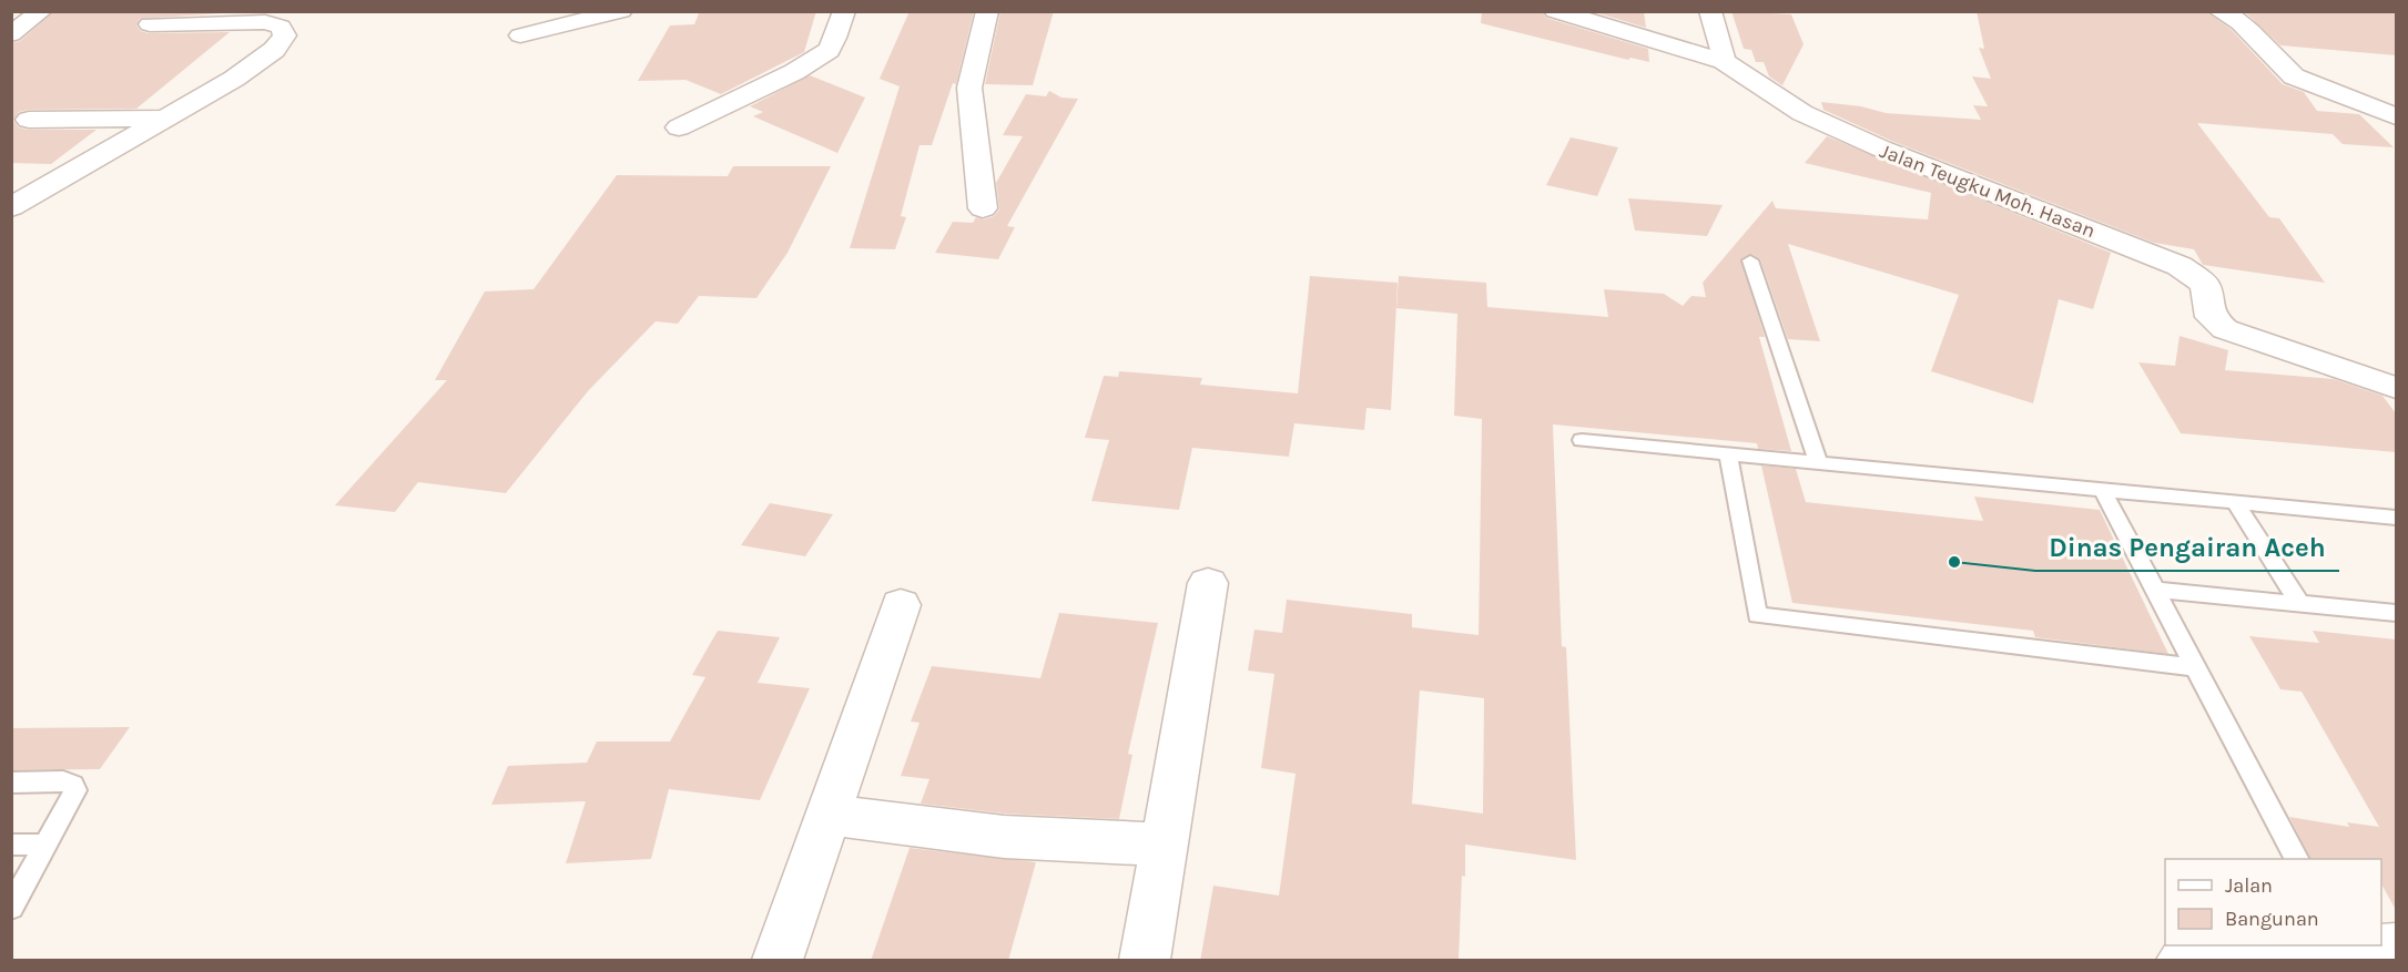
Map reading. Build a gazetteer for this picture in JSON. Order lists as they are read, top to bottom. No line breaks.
{"streets":{"street":["Jalan Teugku Moh. Hasan"]},"places":["Dinas Pengairan Aceh"],"legend":["Jalan","Bangunan"]}
